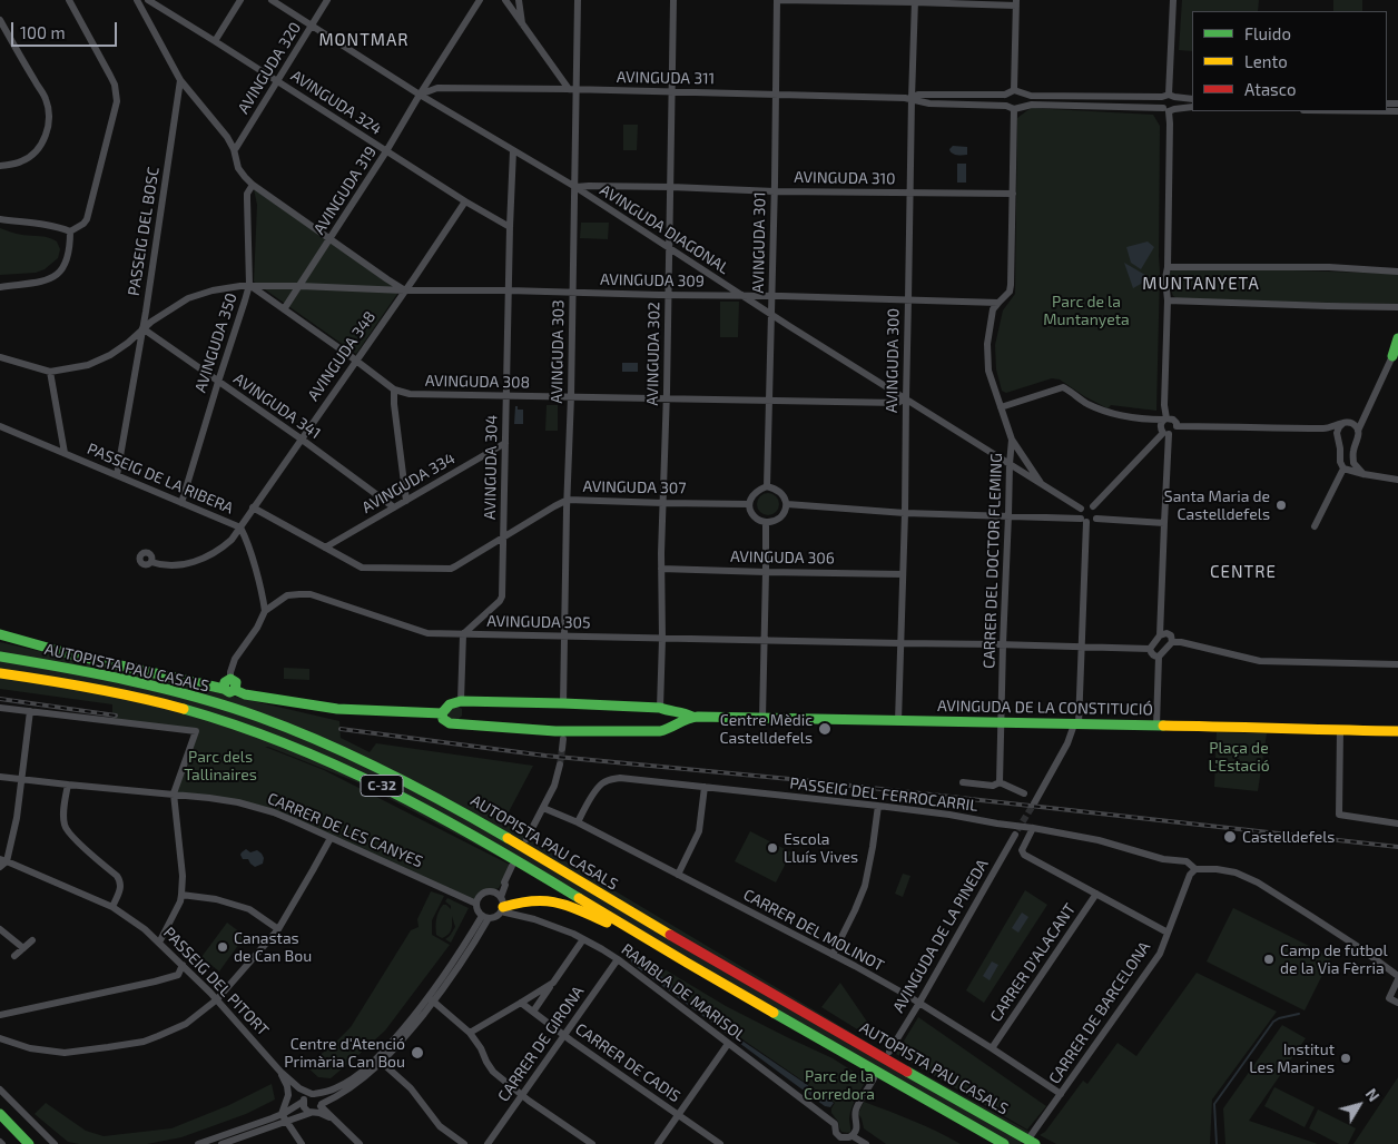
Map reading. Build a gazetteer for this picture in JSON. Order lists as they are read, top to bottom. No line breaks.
{"streets":{"main road":["AUTOPISTA PAU CASALS","AVINGUDA DE LA CONSTITUCIÓ","C-32"],"street":["AVINGUDA 320","AVINGUDA 311","AVINGUDA 324","AVINGUDA 310","AVINGUDA 319","AVINGUDA DIAGONAL","PASSEIG DEL BOSC","AVINGUDA 301","AVINGUDA 309","AVINGUDA 350","AVINGUDA 303","AVINGUDA 302","AVINGUDA 348","AVINGUDA 300","AVINGUDA 308","AVINGUDA 341","AVINGUDA 304","PASSEIG DE LA RIBERA","AVINGUDA 334","AVINGUDA 307","AVINGUDA 306","CARRER DEL DOCTOR FLEMING","AVINGUDA 305","PASSEIG DEL FERROCARRIL","CARRER DE LES CANYES","CARRER DEL MOLINOT","AVINGUDA DE LA PINEDA","CARRER D'ALACANT","PASSEIG DEL PITORT","RAMBLA DE MARISOL","CARRER DE BARCELONA","CARRER DE GIRONA","CARRER DE CADIS"]},"crossings":[["AVINGUDA 320","AVINGUDA 324"],["AVINGUDA 320","AVINGUDA DIAGONAL"],["AVINGUDA 311","AVINGUDA 319"],["AVINGUDA 311","AVINGUDA DIAGONAL"],["AVINGUDA 311","AVINGUDA 301"],["AVINGUDA 311","AVINGUDA 303"],["AVINGUDA 311","AVINGUDA 302"],["AVINGUDA 311","AVINGUDA 300"],["AVINGUDA 324","AVINGUDA 319"],["AVINGUDA 324","AVINGUDA 348"],["AVINGUDA 324","AVINGUDA 304"],["AVINGUDA 310","AVINGUDA DIAGONAL"],["AVINGUDA 310","AVINGUDA 301"],["AVINGUDA 310","AVINGUDA 303"],["AVINGUDA 310","AVINGUDA 302"],["AVINGUDA 310","AVINGUDA 300"],["AVINGUDA 310","CARRER DEL DOCTOR FLEMING"],["AVINGUDA 319","AVINGUDA DIAGONAL"],["AVINGUDA 319","AVINGUDA 309"],["AVINGUDA 319","AVINGUDA 308"],["AVINGUDA DIAGONAL","AVINGUDA 301"],["AVINGUDA DIAGONAL","AVINGUDA 309"],["AVINGUDA DIAGONAL","AVINGUDA 303"],["AVINGUDA DIAGONAL","AVINGUDA 302"],["AVINGUDA DIAGONAL","AVINGUDA 300"],["AVINGUDA DIAGONAL","AVINGUDA 308"],["AVINGUDA DIAGONAL","AVINGUDA 304"],["AVINGUDA DIAGONAL","CARRER DEL DOCTOR FLEMING"],["PASSEIG DEL BOSC","AVINGUDA 309"],["PASSEIG DEL BOSC","AVINGUDA 341"],["PASSEIG DEL BOSC","PASSEIG DE LA RIBERA"],["AVINGUDA 301","AVINGUDA 309"],["AVINGUDA 301","AVINGUDA 308"],["AVINGUDA 301","AVINGUDA 307"],["AVINGUDA 309","AVINGUDA 350"],["AVINGUDA 309","AVINGUDA 303"],["AVINGUDA 309","AVINGUDA 302"],["AVINGUDA 309","AVINGUDA 348"],["AVINGUDA 309","AVINGUDA 300"],["AVINGUDA 309","AVINGUDA 308"],["AVINGUDA 309","AVINGUDA 341"],["AVINGUDA 309","AVINGUDA 304"],["AVINGUDA 309","PASSEIG DE LA RIBERA"],["AVINGUDA 309","CARRER DEL DOCTOR FLEMING"],["AVINGUDA 350","AVINGUDA 308"],["AVINGUDA 350","AVINGUDA 341"],["AVINGUDA 350","PASSEIG DE LA RIBERA"],["AVINGUDA 303","AVINGUDA 308"],["AVINGUDA 303","AVINGUDA 307"],["AVINGUDA 303","AVINGUDA 305"],["AVINGUDA 303","AVINGUDA DE LA CONSTITUCIÓ"],["AVINGUDA 302","AVINGUDA 308"],["AVINGUDA 302","AVINGUDA 307"],["AVINGUDA 302","AVINGUDA 306"],["AVINGUDA 302","AVINGUDA 305"],["AVINGUDA 302","AVINGUDA DE LA CONSTITUCIÓ"],["AVINGUDA 348","AVINGUDA 308"],["AVINGUDA 348","AVINGUDA 341"],["AVINGUDA 348","PASSEIG DE LA RIBERA"],["AVINGUDA 348","AVINGUDA 307"],["AVINGUDA 300","AVINGUDA 308"],["AVINGUDA 300","AVINGUDA 306"],["AVINGUDA 300","AVINGUDA 305"],["AVINGUDA 300","AVINGUDA DE LA CONSTITUCIÓ"],["AVINGUDA 308","AVINGUDA 304"],["AVINGUDA 341","AVINGUDA 334"],["AVINGUDA 304","AVINGUDA 334"],["AVINGUDA 304","AVINGUDA 307"],["AVINGUDA 304","AVINGUDA 305"],["PASSEIG DE LA RIBERA","AVINGUDA 305"],["AVINGUDA 334","AVINGUDA 307"],["CARRER DEL DOCTOR FLEMING","AVINGUDA 305"],["CARRER DEL DOCTOR FLEMING","AVINGUDA DE LA CONSTITUCIÓ"],["AUTOPISTA PAU CASALS","CARRER DE BARCELONA"],["PASSEIG DEL FERROCARRIL","CARRER DEL MOLINOT"],["PASSEIG DEL FERROCARRIL","CARRER DE BARCELONA"],["CARRER DE LES CANYES","RAMBLA DE MARISOL"],["CARRER DEL MOLINOT","AVINGUDA DE LA PINEDA"],["CARRER DEL MOLINOT","CARRER D'ALACANT"],["CARRER DEL MOLINOT","CARRER DE BARCELONA"],["RAMBLA DE MARISOL","CARRER DE GIRONA"],["CARRER DE GIRONA","CARRER DE CADIS"]],"districts":["MONTMAR","MUNTANYETA","CENTRE"],"parks":["Parc de la Muntanyeta","Plaça de L'Estació","Parc dels Tallinaires","Parc de la Corredora"],"places":["Santa Maria de Castelldefels","Centre Mèdic Castelldefels","Castelldefels","Escola Lluís Vives","Canastas de Can Bou","Camp de futbol de la Via Fèrria","Centre d'Atenció Primària Can Bou","Institut Les Marines"],"legend":["Fluido","Lento","Atasco"],"scale_bar":"100 m","north":"top right"}
